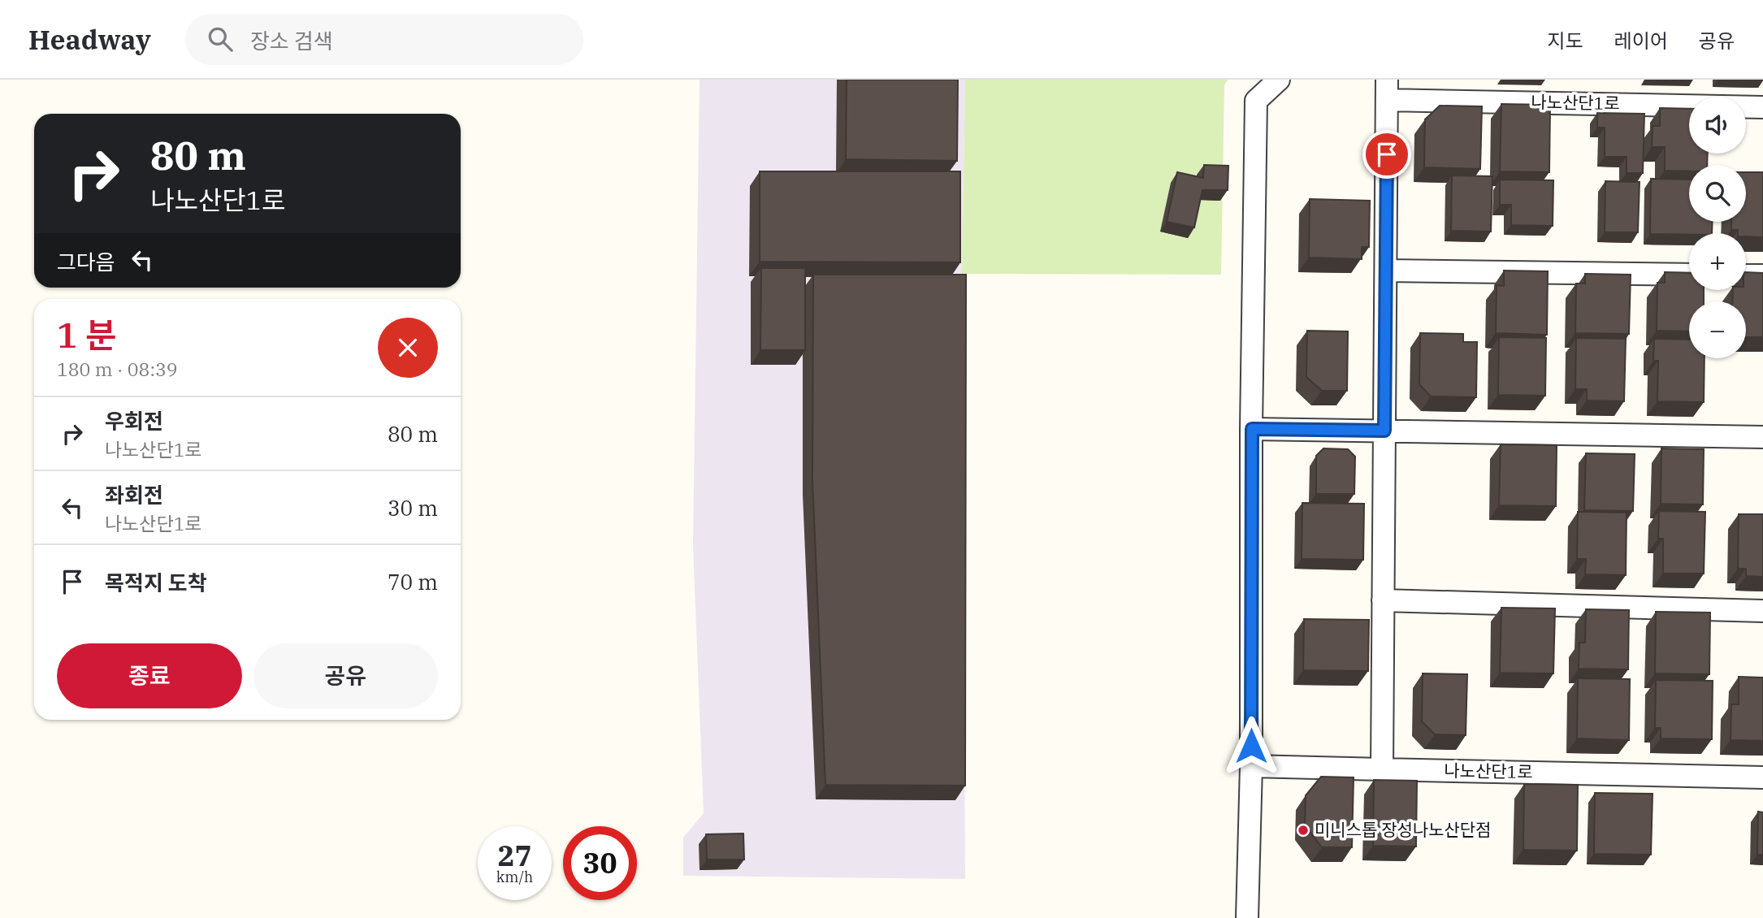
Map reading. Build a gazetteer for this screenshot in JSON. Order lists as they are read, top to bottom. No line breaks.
{"streets":{"street":["나노산단1로"]},"places":["미니스톱 장성나노산단점"],"page":{"header":"Headway","search":"장소 검색","nav":["지도","레이어","공유"],"map_buttons":["+","−"],"turn":["80 m","나노산단1로"],"then":"그다음","heading":["1 분","180 m · 08:39"],"list":[{"name":"우회전","note":"나노산단1로","value":"80 m"},{"name":"좌회전","note":"나노산단1로","value":"30 m"},{"name":"목적지 도착","value":"70 m"}],"buttons":["종료","공유"],"speed":"27 km/h","limit":"30"}}
